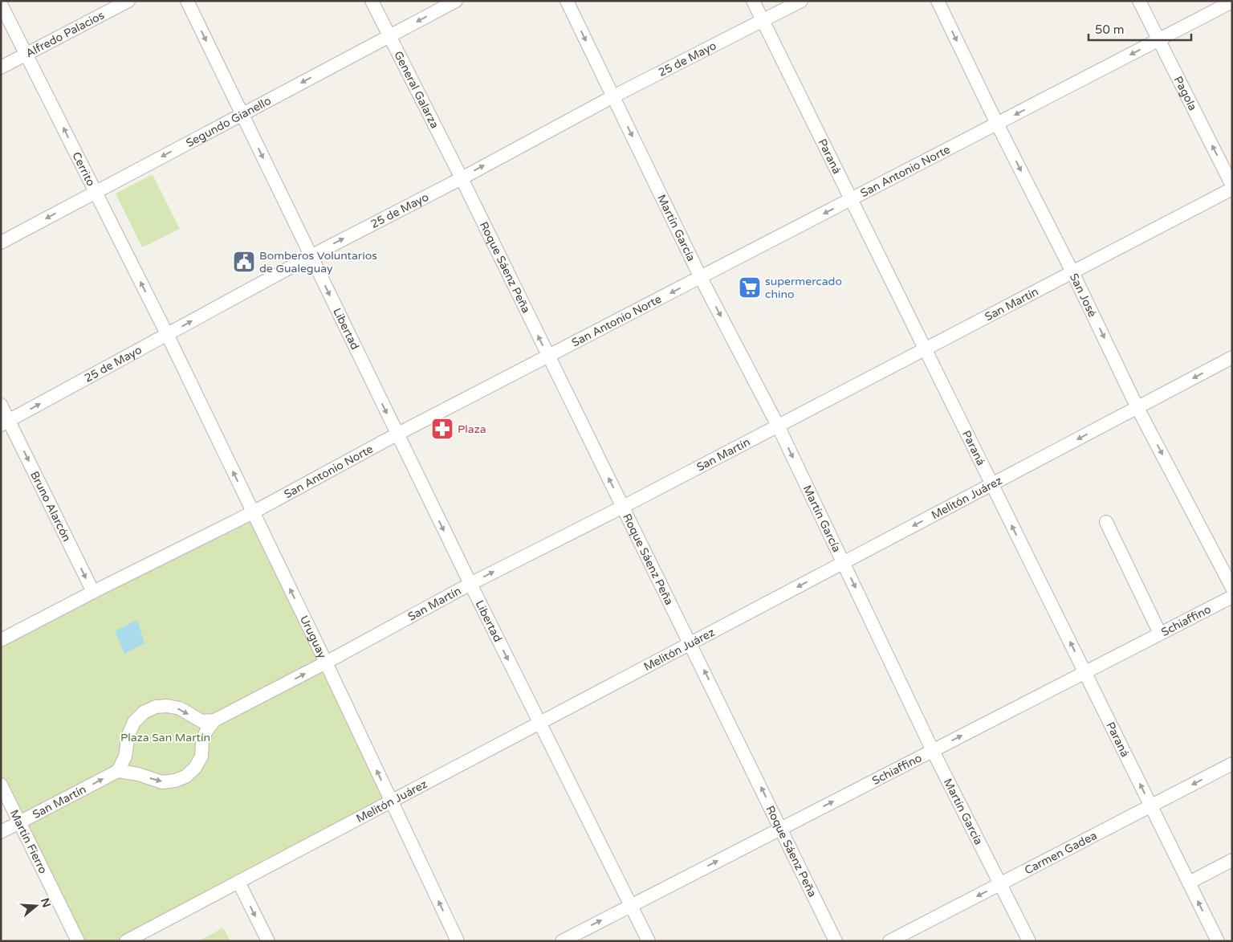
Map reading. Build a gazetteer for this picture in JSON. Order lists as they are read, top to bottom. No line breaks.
{"streets":{"street":["Alfredo Palacios","25 de Mayo","General Galarza","Pagola","Segundo Gianello","Paraná","Cerrito","San Antonio Norte","Martín García","Roque Sáenz Peña","San José","San Martín","Libertad","Melitón Juárez","Bruno Alarcón","Schiaffino","Uruguay","Martín Fierro","Carmen Gadea"]},"crossings":[["Alfredo Palacios","Cerrito"],["25 de Mayo","General Galarza"],["25 de Mayo","Paraná"],["25 de Mayo","Cerrito"],["25 de Mayo","Martín García"],["25 de Mayo","Roque Sáenz Peña"],["25 de Mayo","Libertad"],["25 de Mayo","Bruno Alarcón"],["25 de Mayo","Uruguay"],["General Galarza","Segundo Gianello"],["General Galarza","Roque Sáenz Peña"],["Pagola","San Antonio Norte"],["Segundo Gianello","Cerrito"],["Segundo Gianello","Libertad"],["Paraná","San Antonio Norte"],["Paraná","San Martín"],["Paraná","Melitón Juárez"],["Paraná","Schiaffino"],["Paraná","Carmen Gadea"],["Cerrito","Uruguay"],["San Antonio Norte","Martín García"],["San Antonio Norte","Roque Sáenz Peña"],["San Antonio Norte","San José"],["San Antonio Norte","Libertad"],["San Antonio Norte","Bruno Alarcón"],["San Antonio Norte","Uruguay"],["Martín García","San Martín"],["Martín García","Melitón Juárez"],["Martín García","Schiaffino"],["Martín García","Carmen Gadea"],["Roque Sáenz Peña","San Martín"],["Roque Sáenz Peña","Melitón Juárez"],["Roque Sáenz Peña","Schiaffino"],["San José","San Martín"],["San José","Melitón Juárez"],["San Martín","Libertad"],["San Martín","Uruguay"],["San Martín","Martín Fierro"],["Libertad","Melitón Juárez"],["Libertad","Schiaffino"],["Melitón Juárez","Uruguay"]],"one_way":["25 de Mayo","Pagola","Segundo Gianello","Paraná","Cerrito","San Antonio Norte","Martín García","Roque Sáenz Peña","San José","San Martín","Libertad","Melitón Juárez","Bruno Alarcón","Schiaffino","Uruguay","Carmen Gadea"],"parks":["Plaza San Martín"],"places":{"public building":["Bomberos Voluntarios de Gualeguay"],"supermarket":["supermercado chino"],"pharmacy":["Plaza"]},"scale_bar":"50 m","north":"right"}
